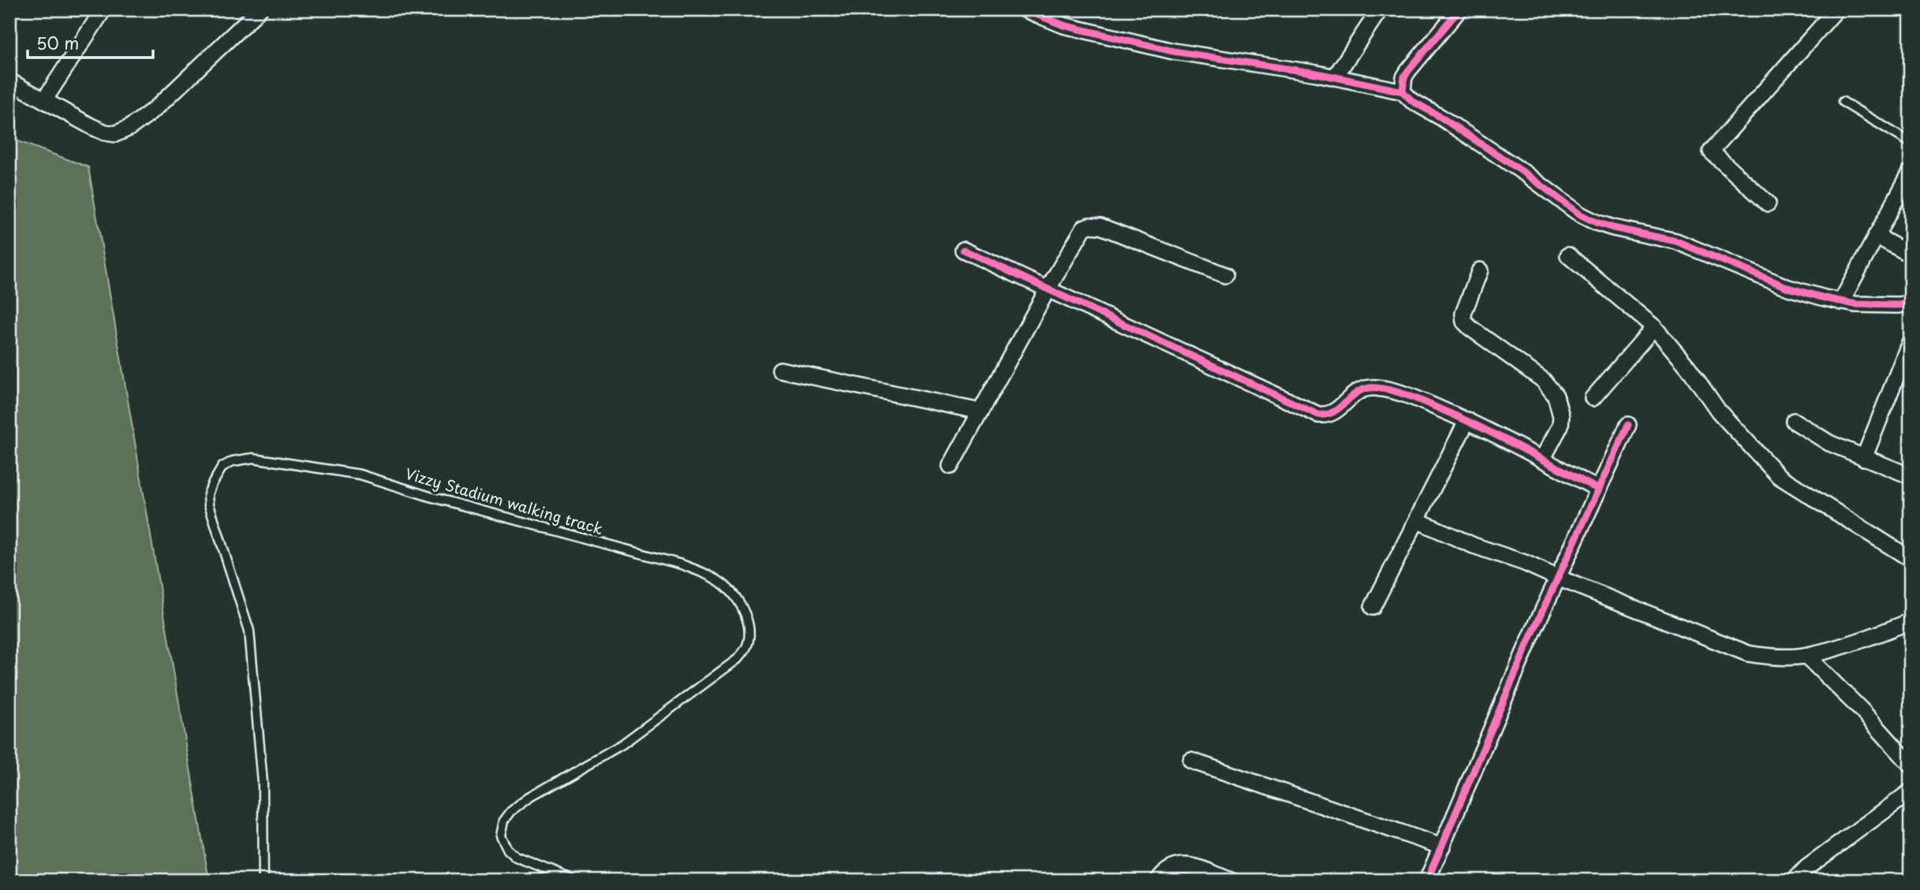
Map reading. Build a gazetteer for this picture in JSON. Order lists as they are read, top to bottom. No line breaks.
{"streets":{"lane":["Vizzy Stadium walking track"]},"scale_bar":"50 m"}
